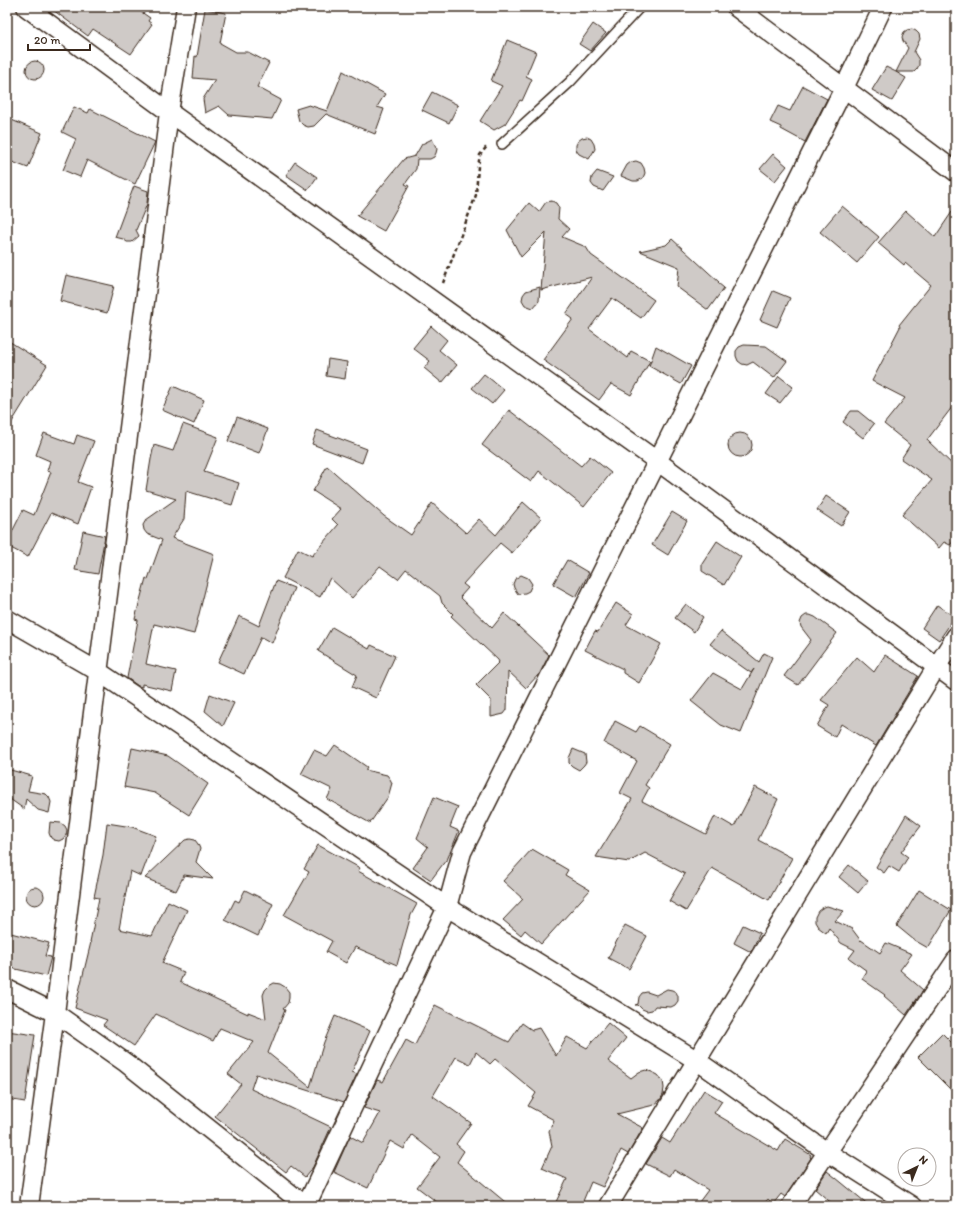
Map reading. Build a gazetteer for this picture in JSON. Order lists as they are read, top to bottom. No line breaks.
{"scale_bar":"20 m","north":"top right"}
